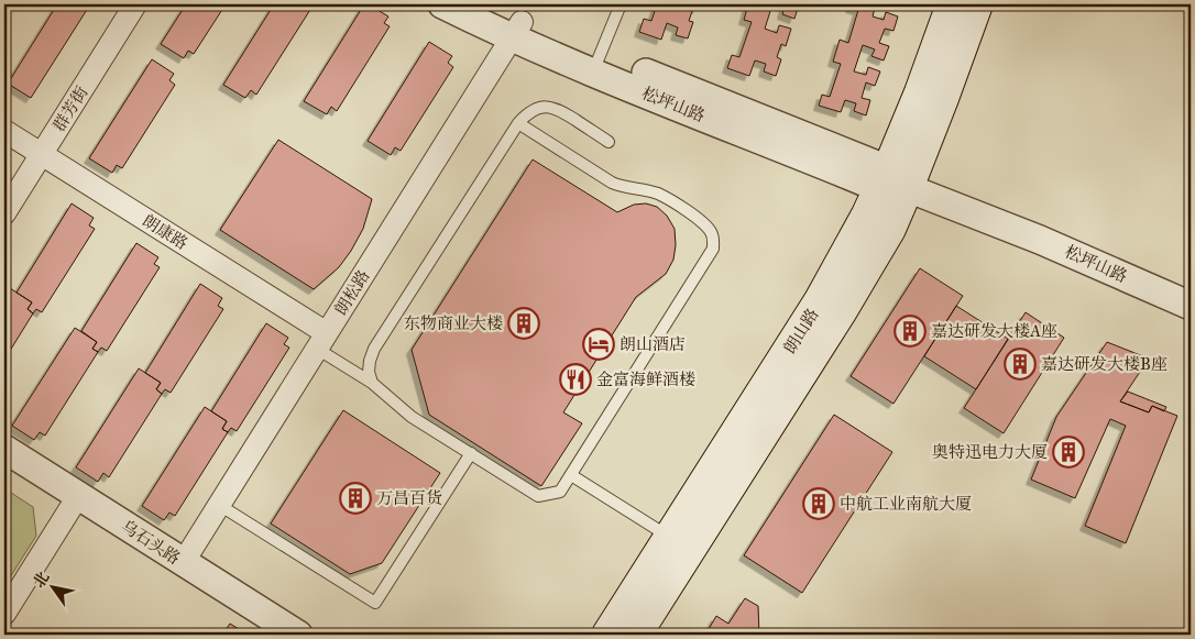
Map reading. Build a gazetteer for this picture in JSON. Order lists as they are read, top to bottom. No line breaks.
{"streets":{"main road":["朗山路"],"street":["松坪山路","群芳街","朗康路","朗松路","乌石头路"]},"crossings":[["松坪山路","朗松路"],["松坪山路","朗山路"],["群芳街","朗康路"],["朗康路","朗松路"],["朗松路","乌石头路"]],"places":{"building":["东物商业大楼","嘉达研发大楼A座","嘉达研发大楼B座","奥特迅电力大厦","万昌百货","中航工业南航大厦"],"hotel":["朗山酒店"],"restaurant":["金富海鲜酒楼"]},"north":"top left"}
